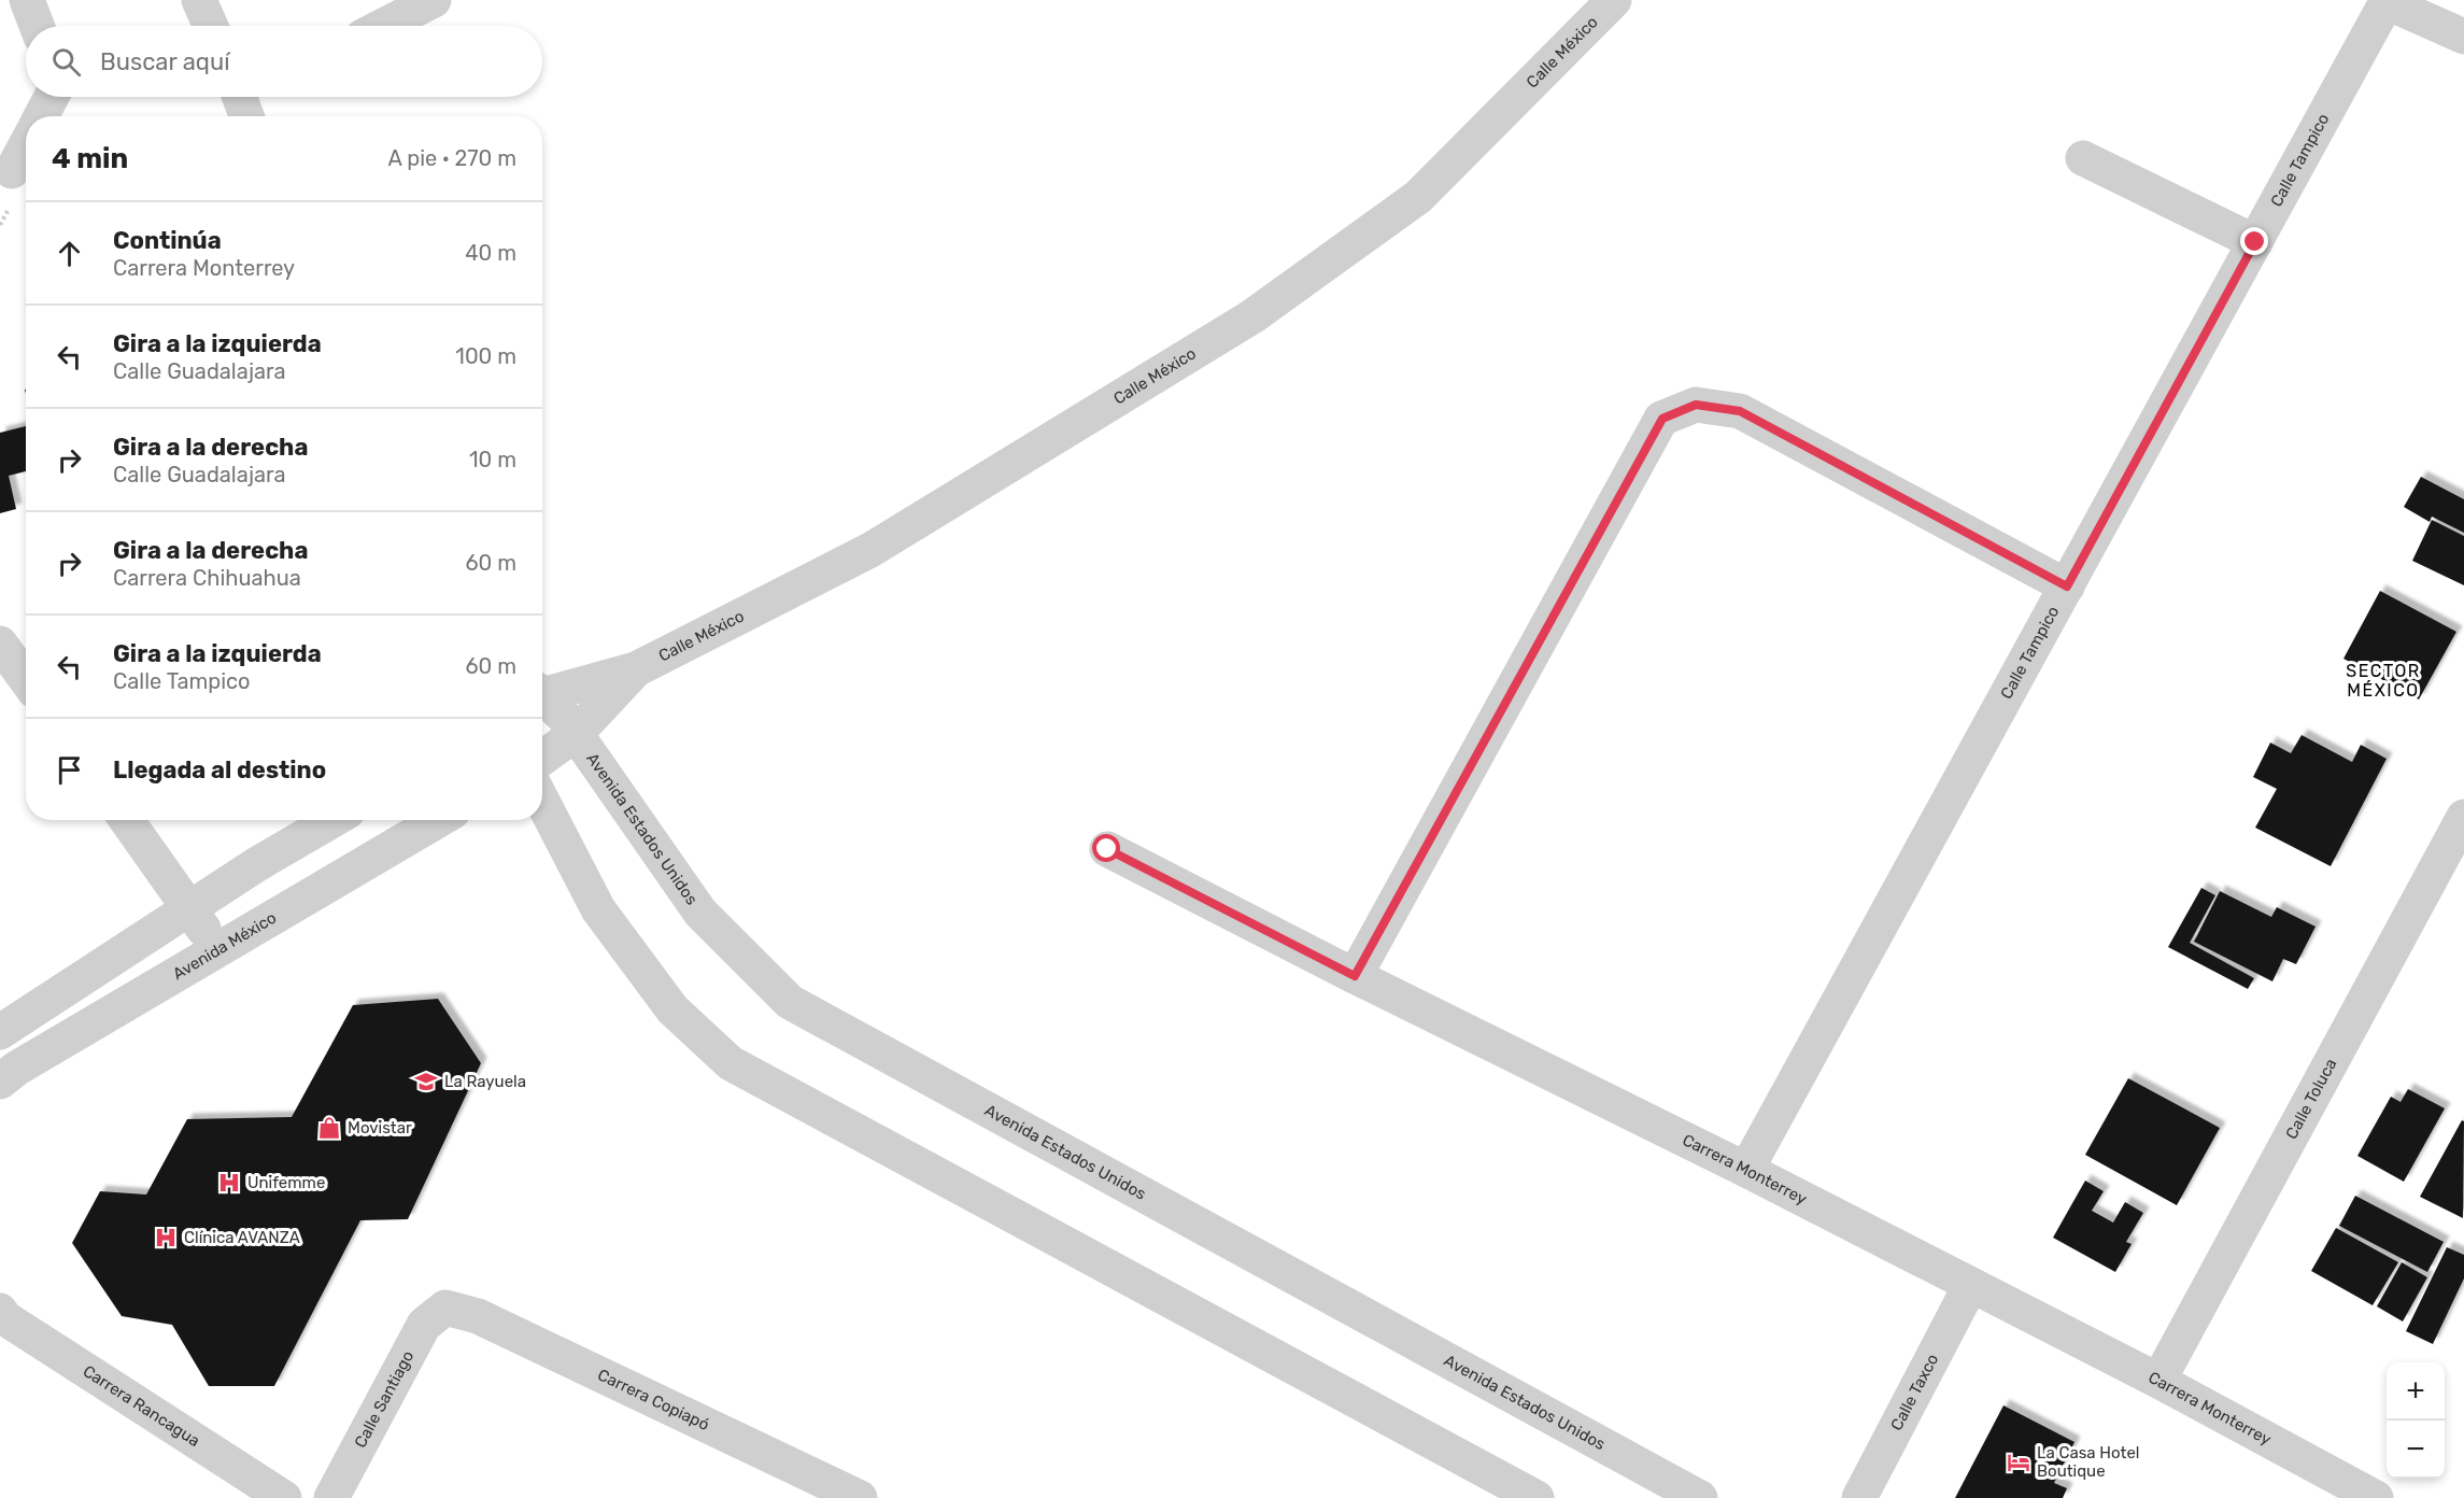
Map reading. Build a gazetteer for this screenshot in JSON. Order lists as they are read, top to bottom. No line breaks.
{"streets":{"street":["Calle México","Calle Tampico","Avenida Estados Unidos","Avenida México","Calle Toluca","Carrera Monterrey","Calle Taxco","Calle Santiago","Carrera Copiapó","Carrera Rancagua"]},"crossings":[["Calle Tampico","Carrera Monterrey"],["Calle Toluca","Carrera Monterrey"],["Carrera Monterrey","Calle Taxco"],["Calle Santiago","Carrera Copiapó"]],"districts":["SECTOR MÉXICO"],"places":{"school or university":["La Rayuela"],"shop":["Movistar"],"hospital":["Unifemme","Clínica AVANZA"],"hotel":["La Casa Hotel Boutique"]},"page":{"search":"Buscar aquí","heading":["4 min","A pie · 270 m"],"list":[["Continúa","Carrera Monterrey","40 m"],["Gira a la izquierda","Calle Guadalajara","100 m"],["Gira a la derecha","Calle Guadalajara","10 m"],["Gira a la derecha","Carrera Chihuahua","60 m"],["Gira a la izquierda","Calle Tampico","60 m"],"Llegada al destino"],"map_buttons":["+","−"]}}
